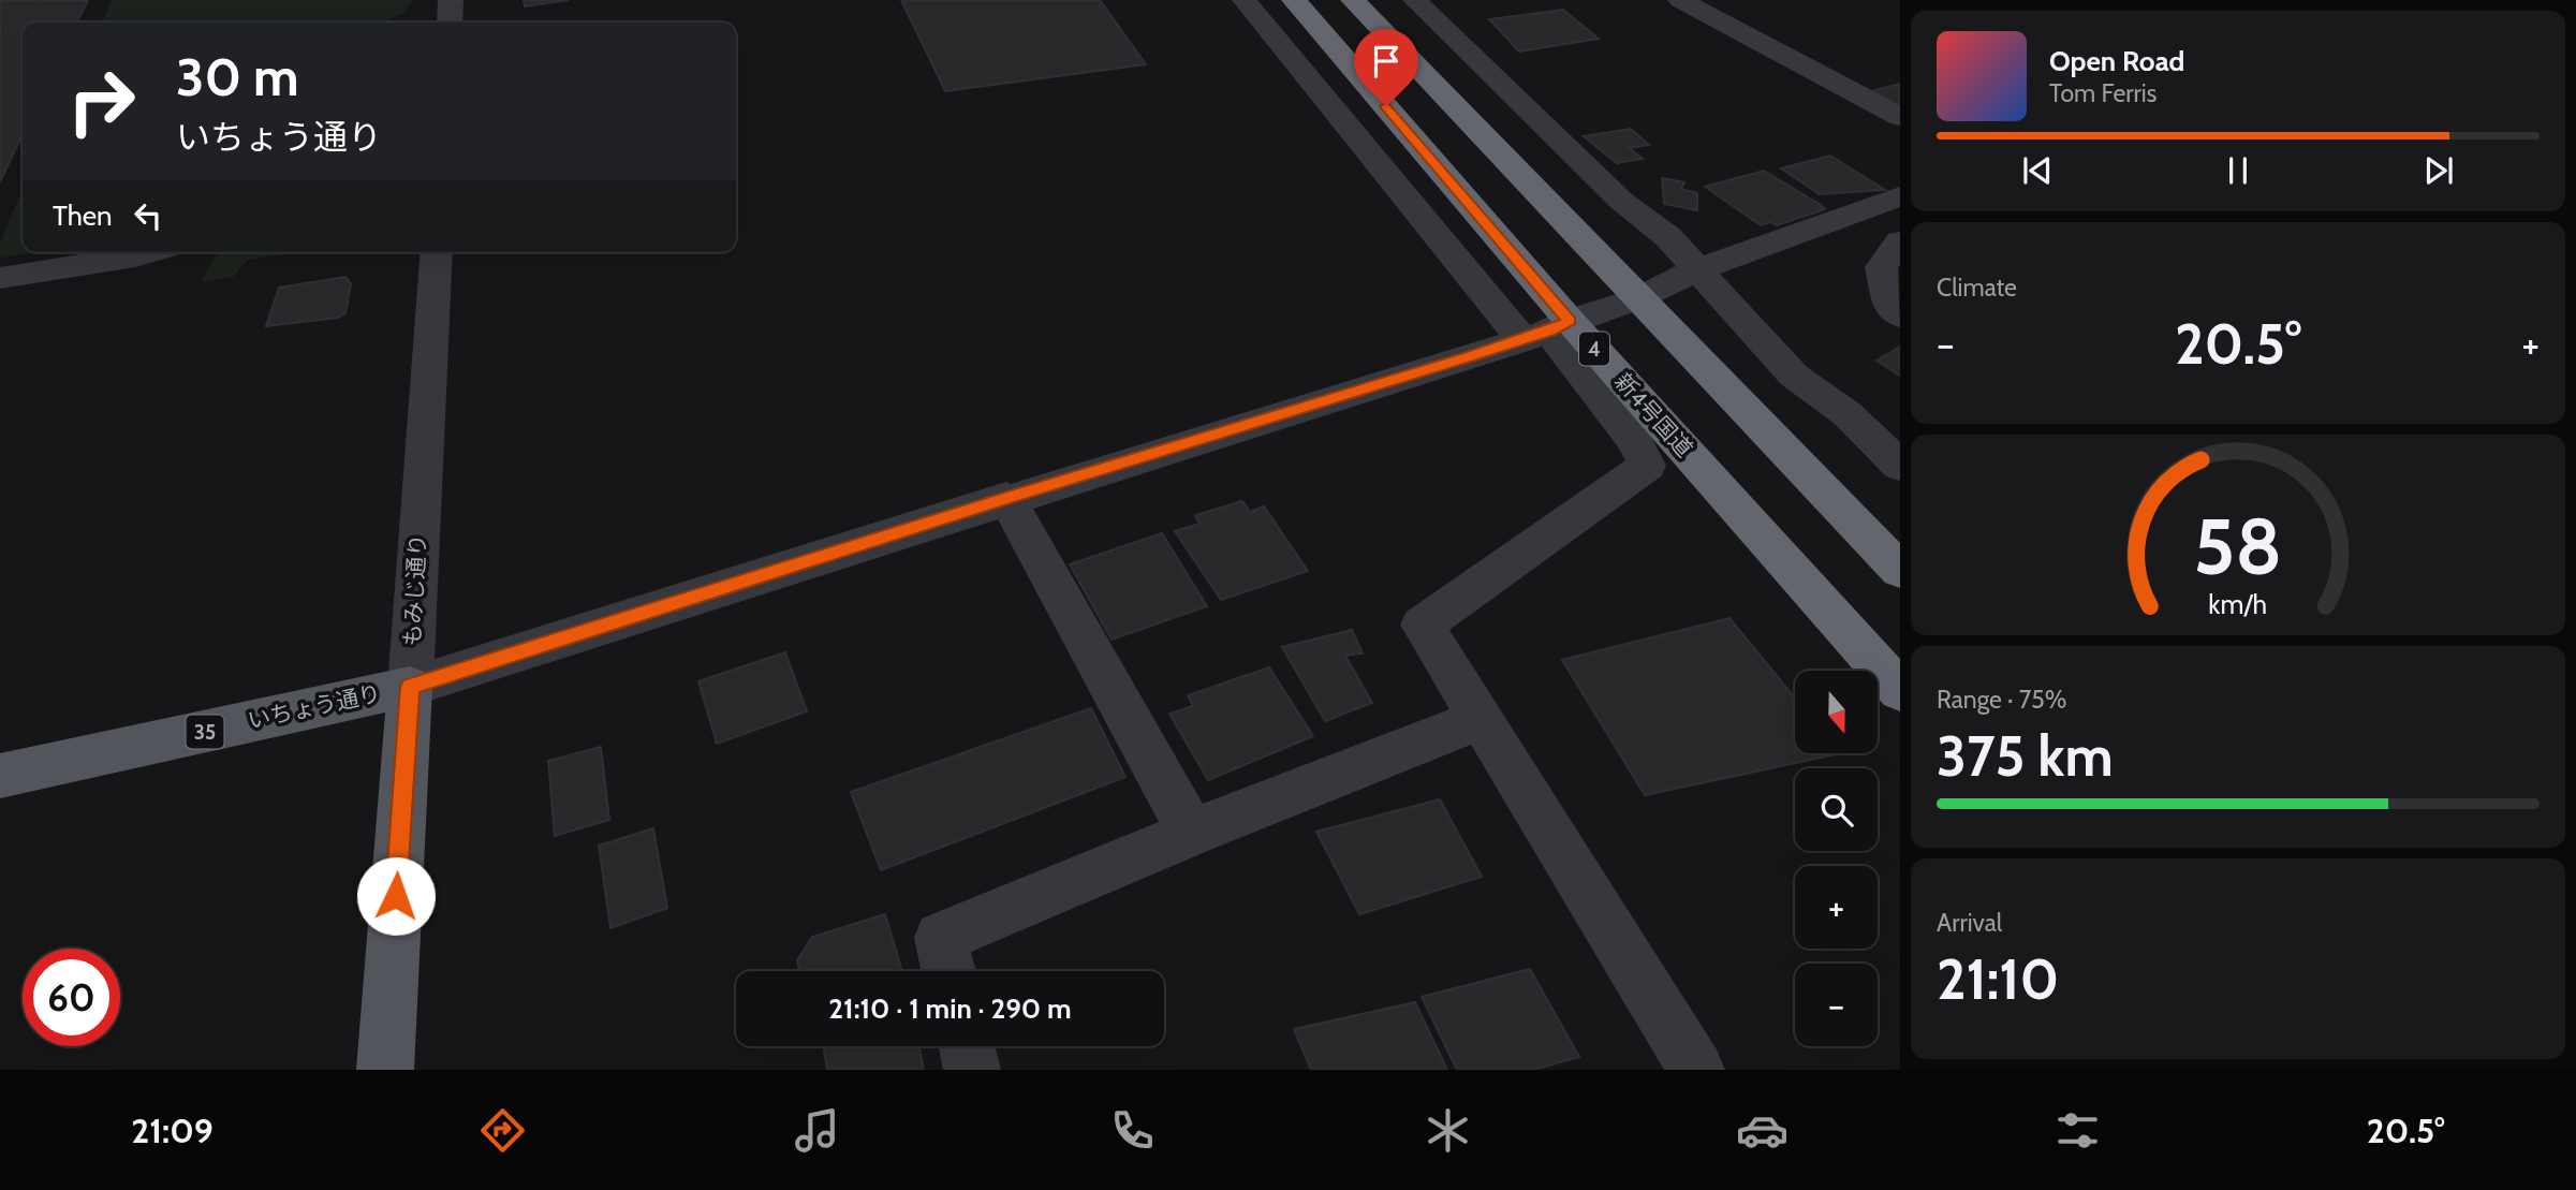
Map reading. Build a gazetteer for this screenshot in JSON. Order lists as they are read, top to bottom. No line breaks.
{"streets":{"highway":["4","新4号国道"],"main road":["もみじ通り","いちょう通り","35"]},"crossings":[["新4号国道","いちょう通り"],["もみじ通り","いちょう通り"]],"north":"bottom","page":{"turn":["30 m","いちょう通り"],"song":["Open Road","Tom Ferris"],"then":"Then","tile":["Climate",["Range · 75%","375 km"],["Arrival","21:10"]],"heat":["−","20.5°","+"],"map_buttons":["+","−"],"limit":"60","trip":"21:10 · 1 min · 290 m","tabs":["21:09","20.5°"],"gauge":["58","km/h"]}}
